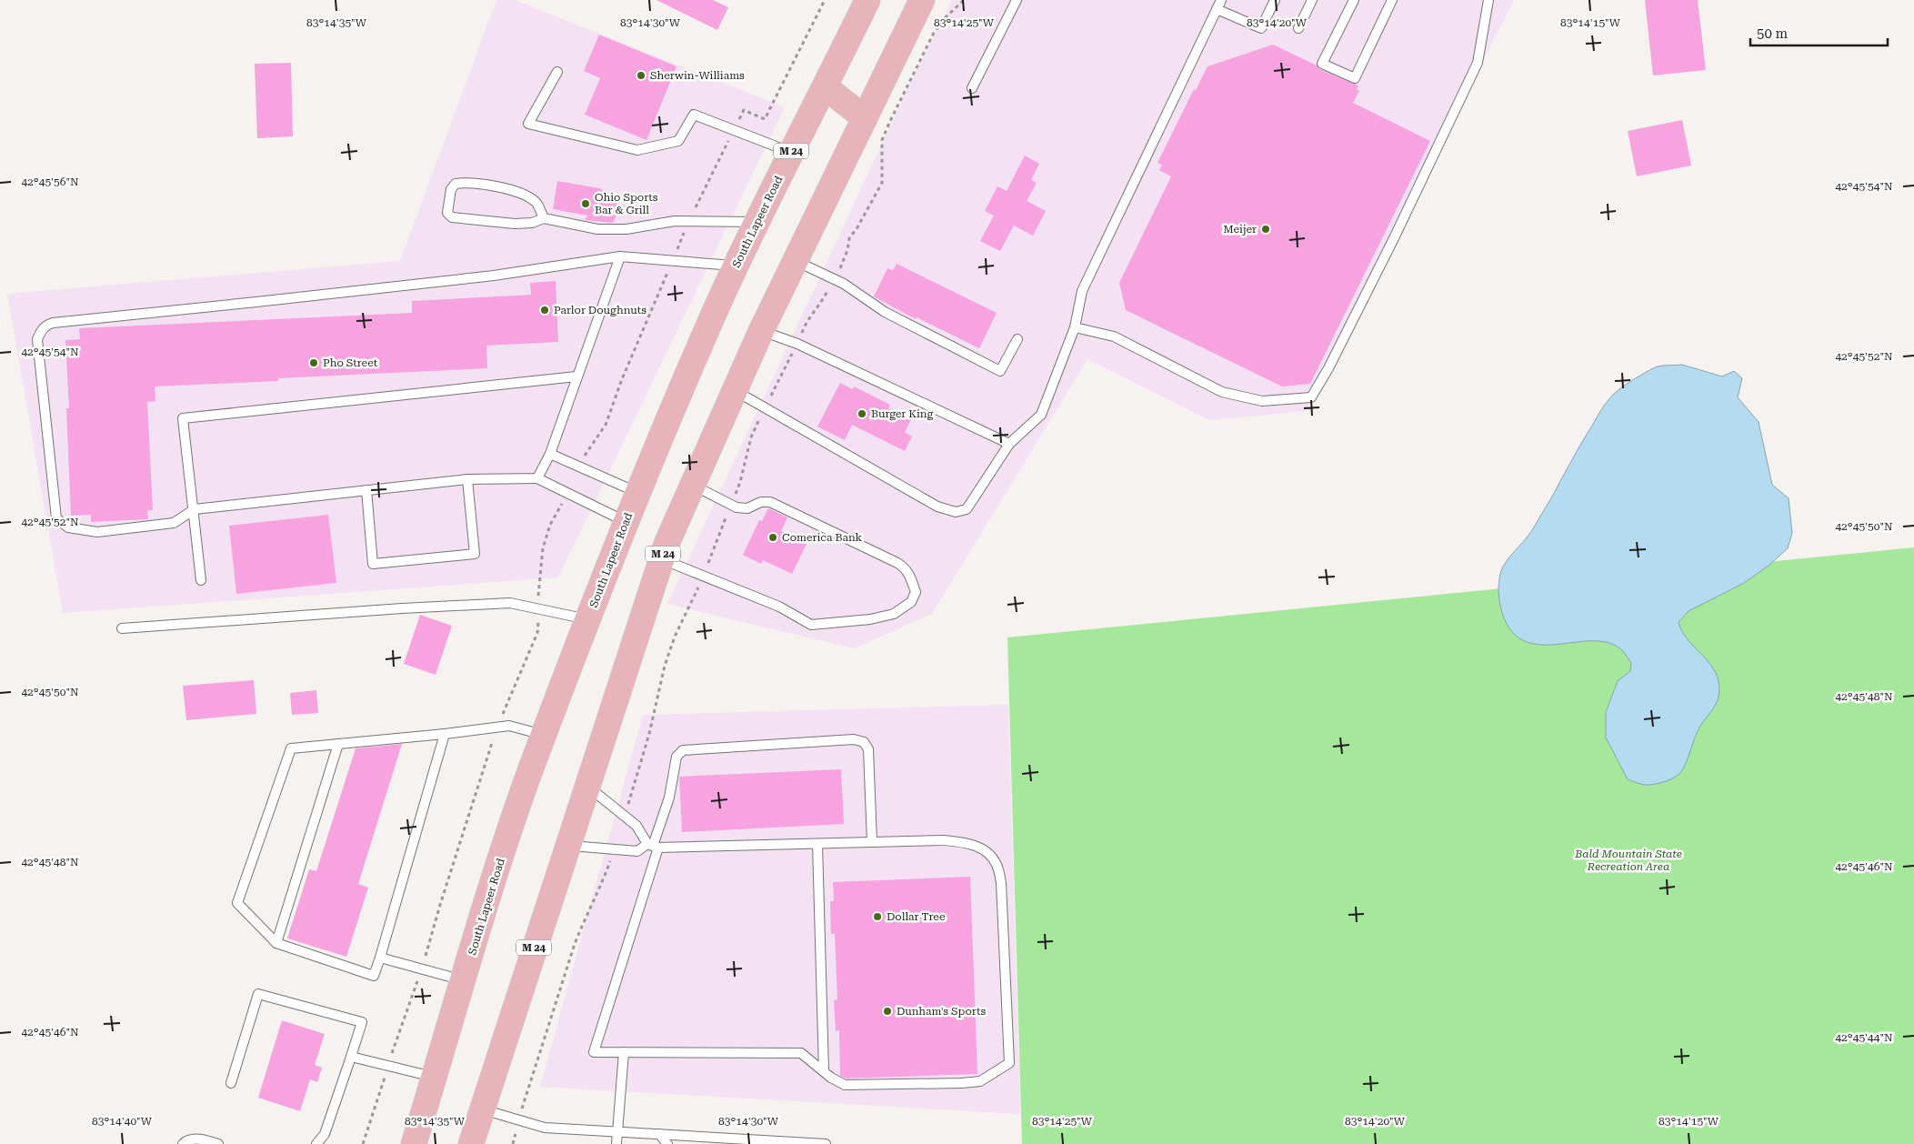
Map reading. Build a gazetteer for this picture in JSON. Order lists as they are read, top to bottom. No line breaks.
{"streets":{"main road":["M 24","South Lapeer Road"]},"parks":["Bald Mountain State Recreation Area"],"places":["Sherwin-Williams","Ohio Sports Bar & Grill","Meijer","Parlor Doughnuts","Pho Street","Burger King","Comerica Bank","Dollar Tree","Dunham's Sports"],"scale_bar":"50 m","coordinates":["83°14'35\"W","83°14'30\"W","83°14'25\"W","83°14'20\"W","83°14'15\"W","42°45'56\"N","42°45'54\"N","42°45'52\"N","42°45'50\"N","42°45'48\"N","42°45'46\"N","42°45'44\"N","83°14'40\"W"]}
